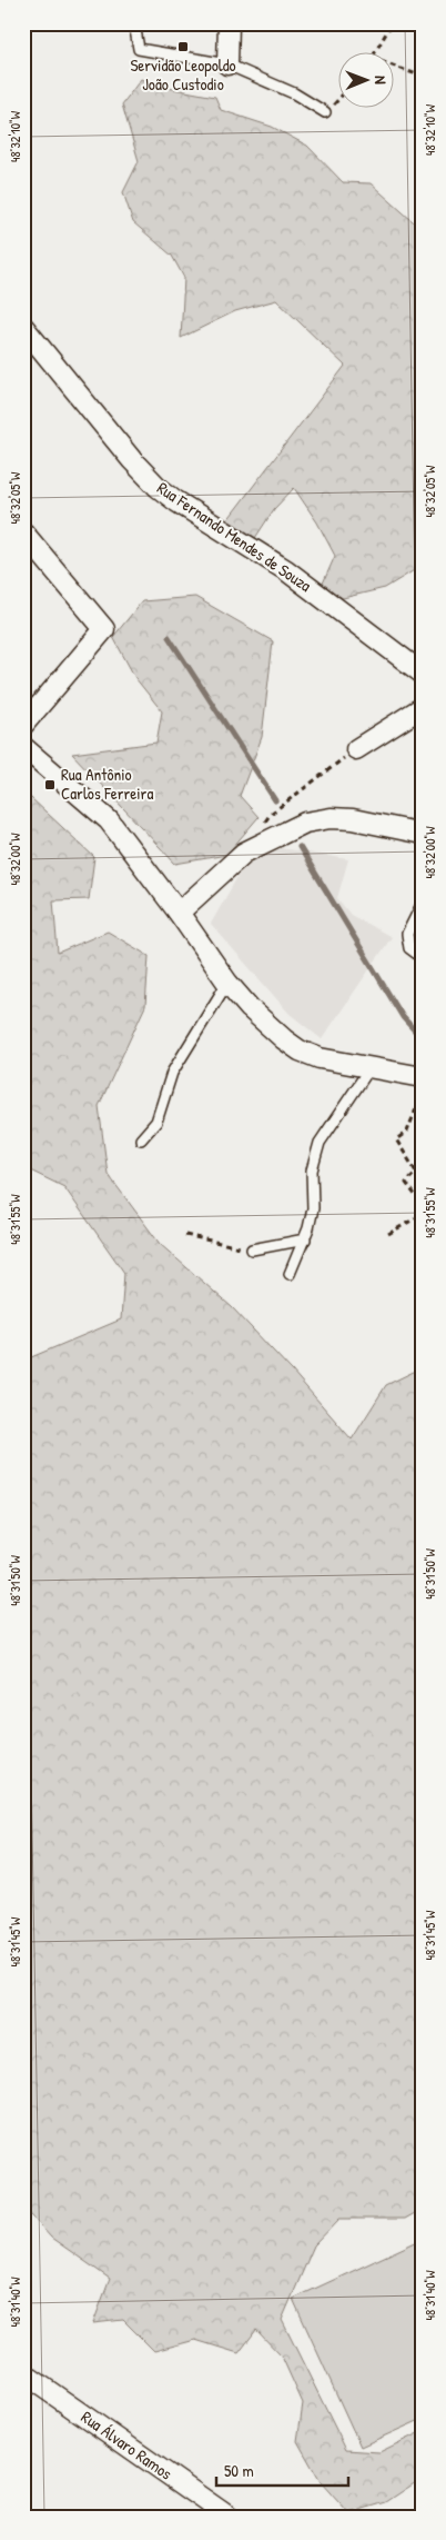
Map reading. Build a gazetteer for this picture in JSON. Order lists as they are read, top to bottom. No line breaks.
{"streets":{"street":["Rua Fernando Mendes de Souza","Rua Álvaro Ramos"]},"places":{"transit":["Servidão Leopoldo João Custodio","Rua Antônio Carlos Ferreira"]},"scale_bar":"50 m","north":"right","coordinates":["48°32'10\"W","48°32'05\"W","48°32'00\"W","48°31'55\"W","48°31'50\"W","48°31'45\"W","48°31'40\"W"]}
